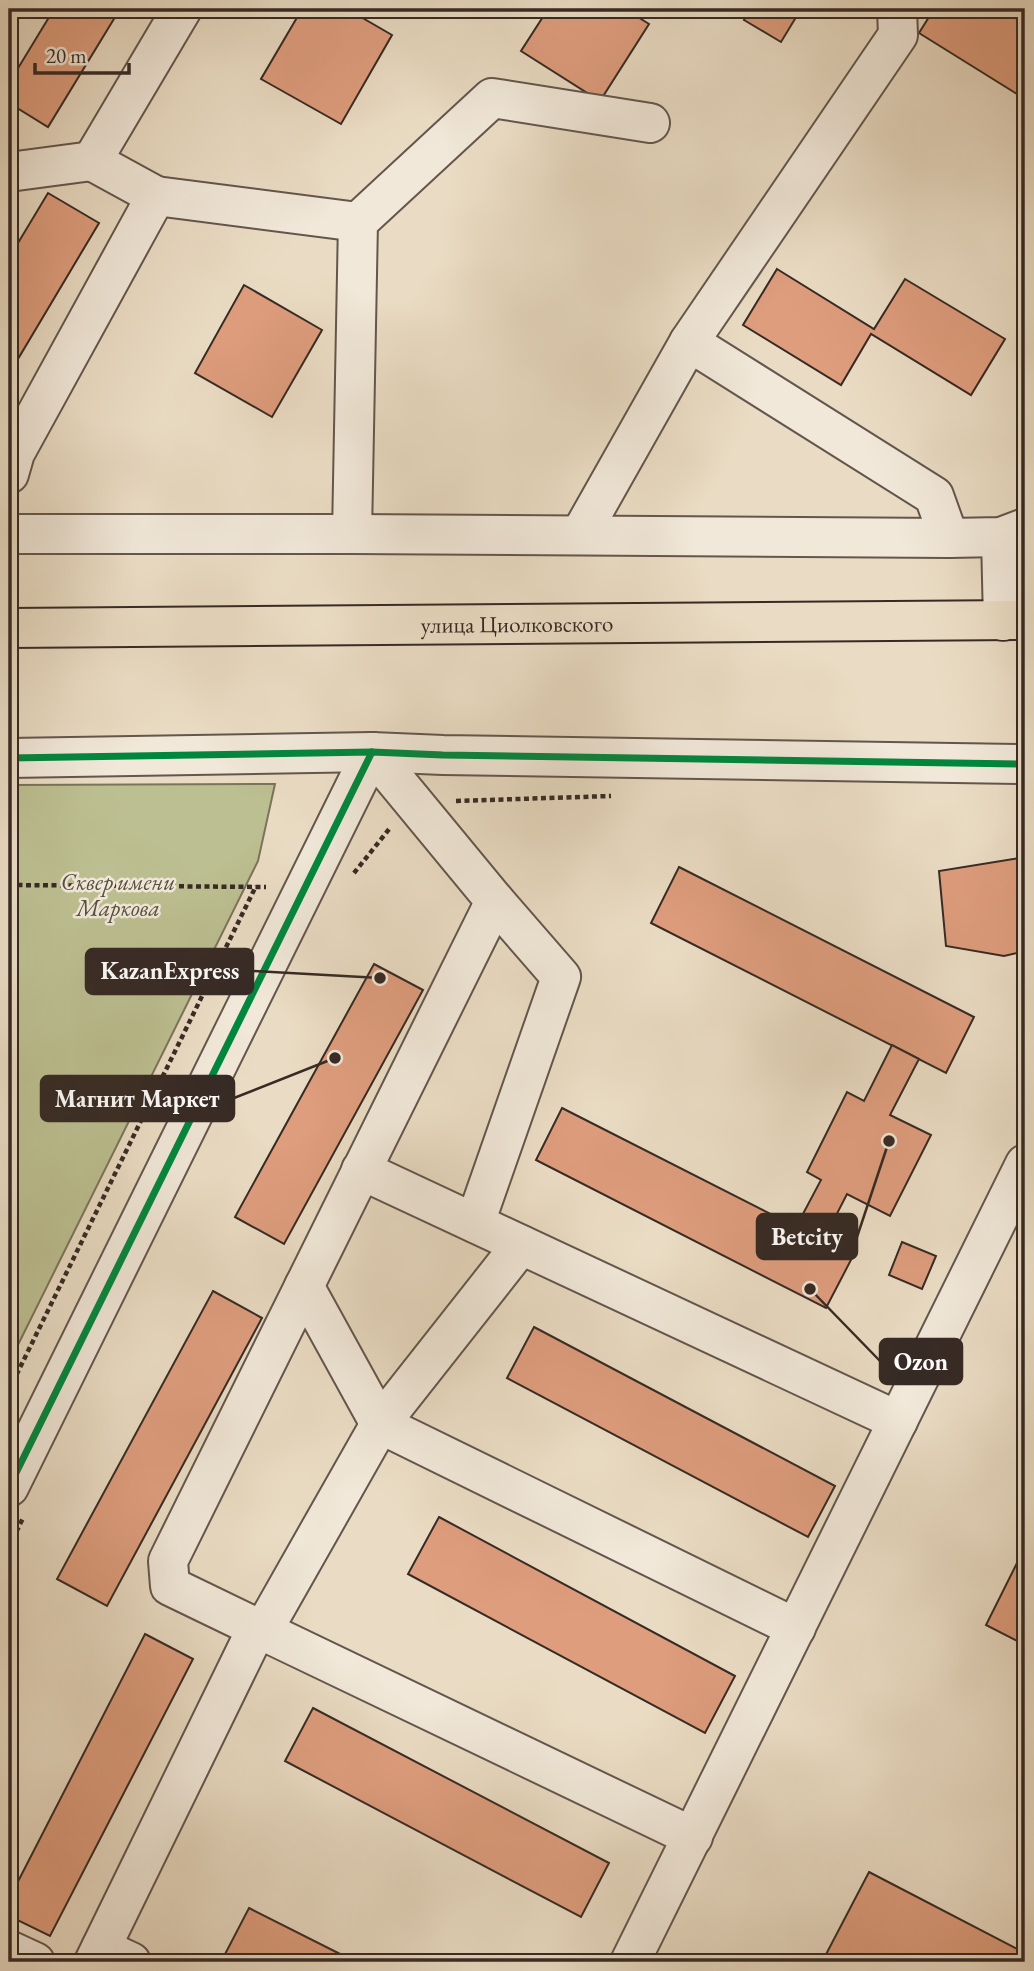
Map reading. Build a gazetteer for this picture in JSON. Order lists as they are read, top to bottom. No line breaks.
{"streets":{"main road":["улица Циолковского"]},"parks":["Сквер имени Маркова"],"places":["KazanExpress","Магнит Маркет","Betcity","Ozon"],"scale_bar":"20 m"}
